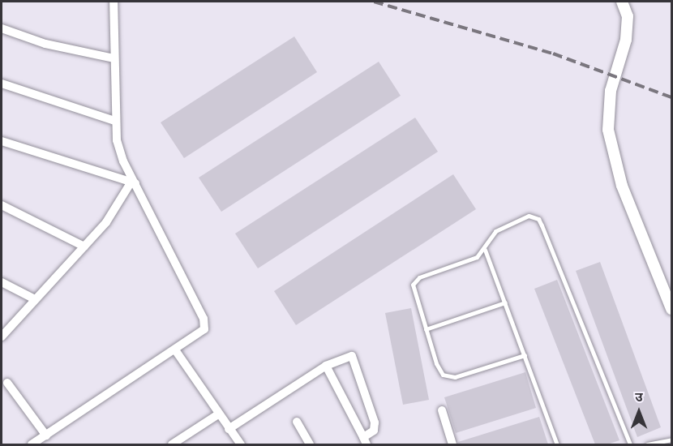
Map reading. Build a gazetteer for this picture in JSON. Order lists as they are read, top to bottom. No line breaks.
{"north":"top"}
